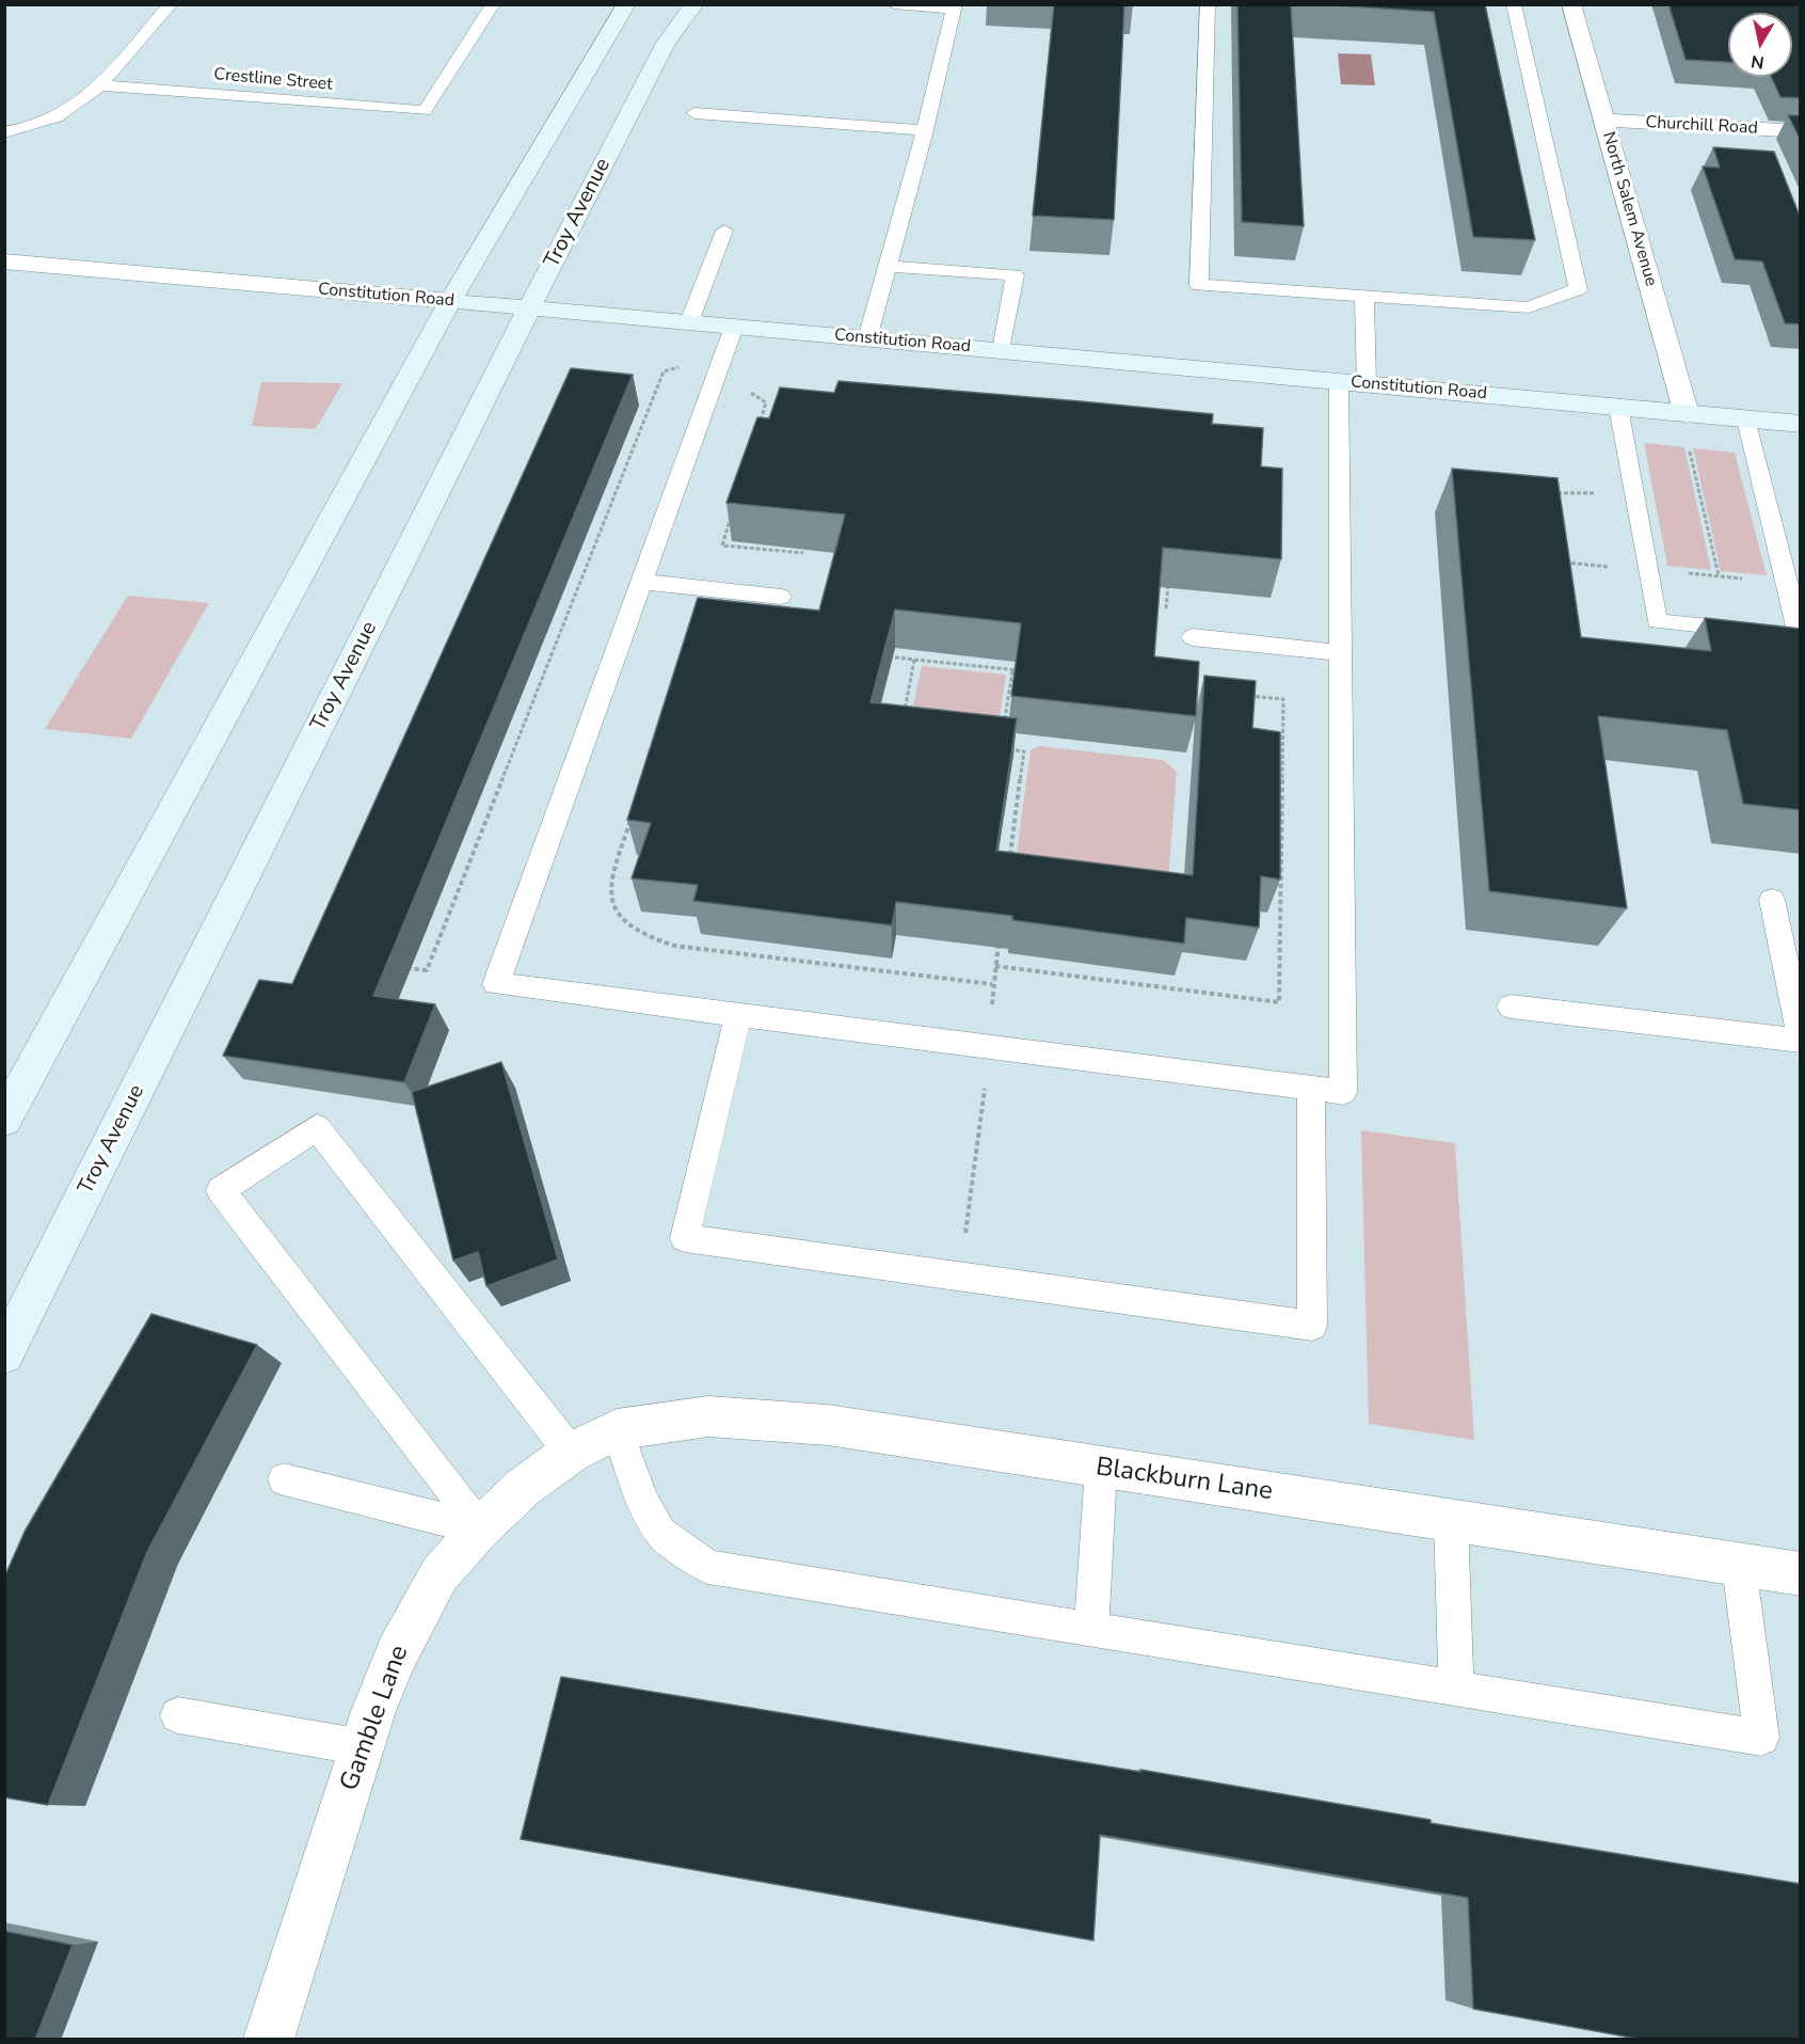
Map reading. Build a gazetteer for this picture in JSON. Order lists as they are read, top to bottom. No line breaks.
{"streets":{"main road":["Troy Avenue","Constitution Road"],"street":["Churchill Road","North Salem Avenue","Blackburn Lane","Gamble Lane"],"lane":["Crestline Street"]},"crossings":[["Churchill Road","North Salem Avenue"],["North Salem Avenue","Constitution Road"],["Troy Avenue","Constitution Road"],["Blackburn Lane","Gamble Lane"]],"north":"bottom"}
